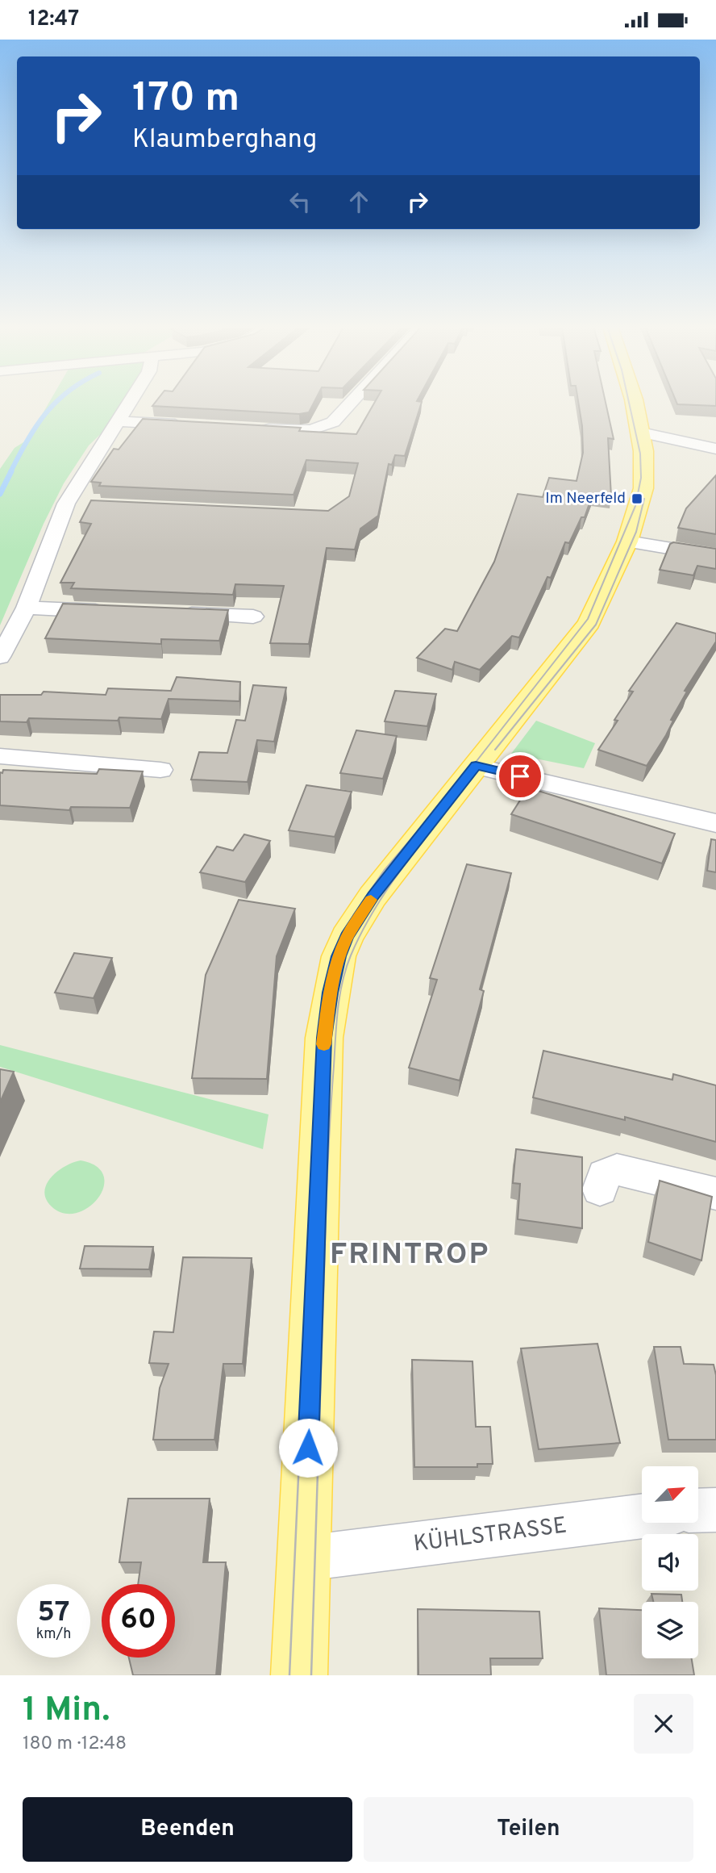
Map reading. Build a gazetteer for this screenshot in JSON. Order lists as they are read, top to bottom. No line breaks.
{"streets":{"street":["KÜHLSTRASSE"]},"districts":["FRINTROP"],"places":{"transit":["Im Neerfeld"]},"north":"top right","page":{"status":"12:47","turn":["170 m","Klaumberghang"],"speed":"57 km/h","limit":"60","heading":["1 Min.","180 m · 12:48"],"buttons":["Beenden","Teilen"]}}
